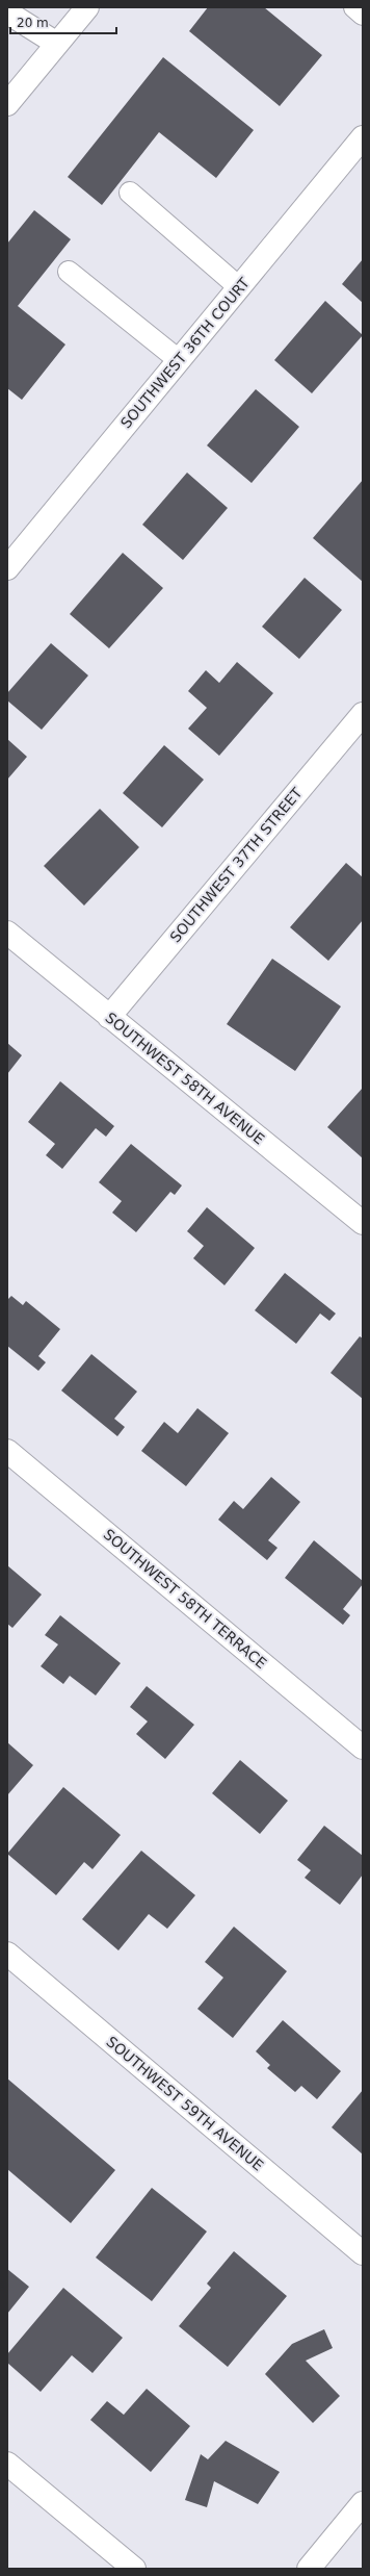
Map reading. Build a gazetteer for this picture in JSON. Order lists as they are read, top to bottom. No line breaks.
{"streets":{"street":["SOUTHWEST 36TH COURT","SOUTHWEST 37TH STREET","SOUTHWEST 58TH AVENUE","SOUTHWEST 58TH TERRACE","SOUTHWEST 59TH AVENUE"]},"crossings":[["SOUTHWEST 37TH STREET","SOUTHWEST 58TH AVENUE"]],"scale_bar":"20 m"}
